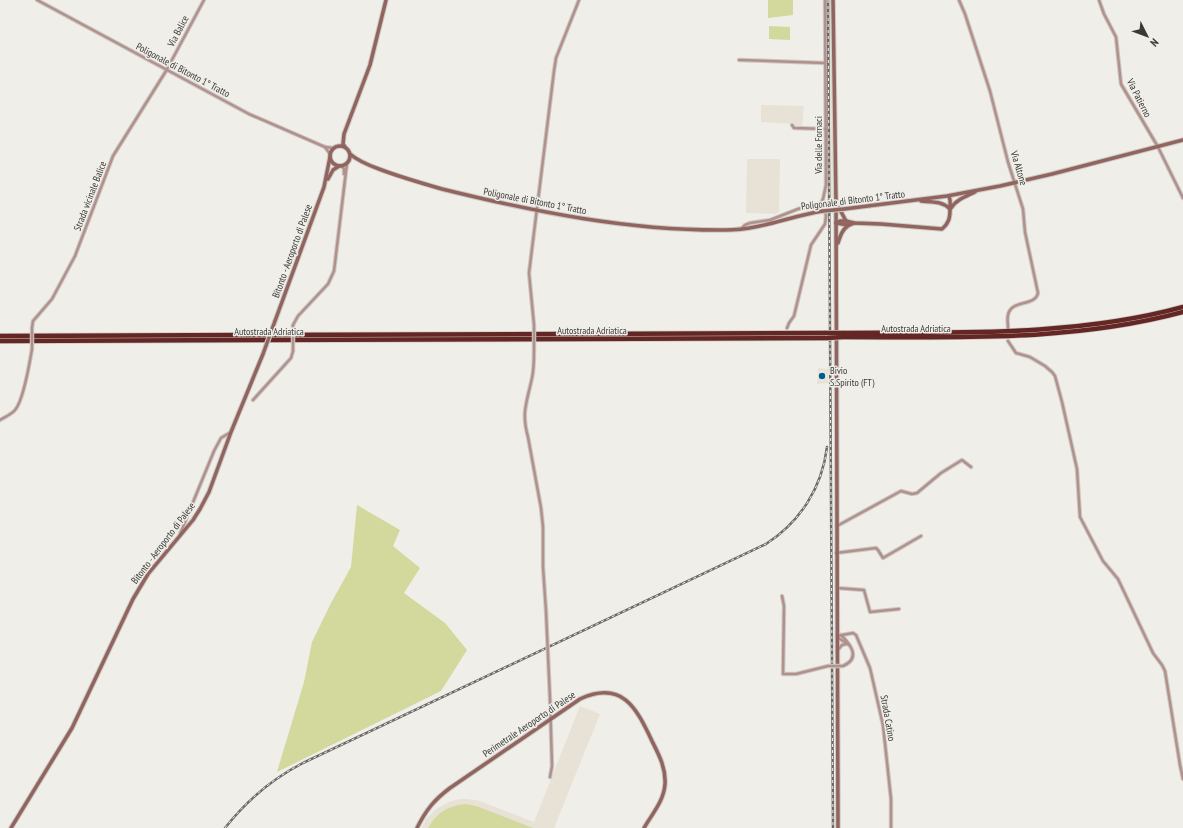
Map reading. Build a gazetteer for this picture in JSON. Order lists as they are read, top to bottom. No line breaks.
{"streets":{"highway":["Autostrada Adriatica"],"main road":["Poligonale di Bitonto 1° Tratto","Bitonto - Aeroporto di Palese","Perimetrale Aeroporto di Palese"],"street":["Via Balice","Via Patierno","Via delle Fornaci","Via Altone","Strada vicinale Balice","Strada Catino"]},"crossings":[["Via Balice","Poligonale di Bitonto 1° Tratto"],["Via Balice","Strada vicinale Balice"],["Poligonale di Bitonto 1° Tratto","Via Patierno"],["Poligonale di Bitonto 1° Tratto","Via Altone"],["Poligonale di Bitonto 1° Tratto","Strada vicinale Balice"]],"places":["Bivio S.Spirito (FT)"],"north":"bottom right"}
